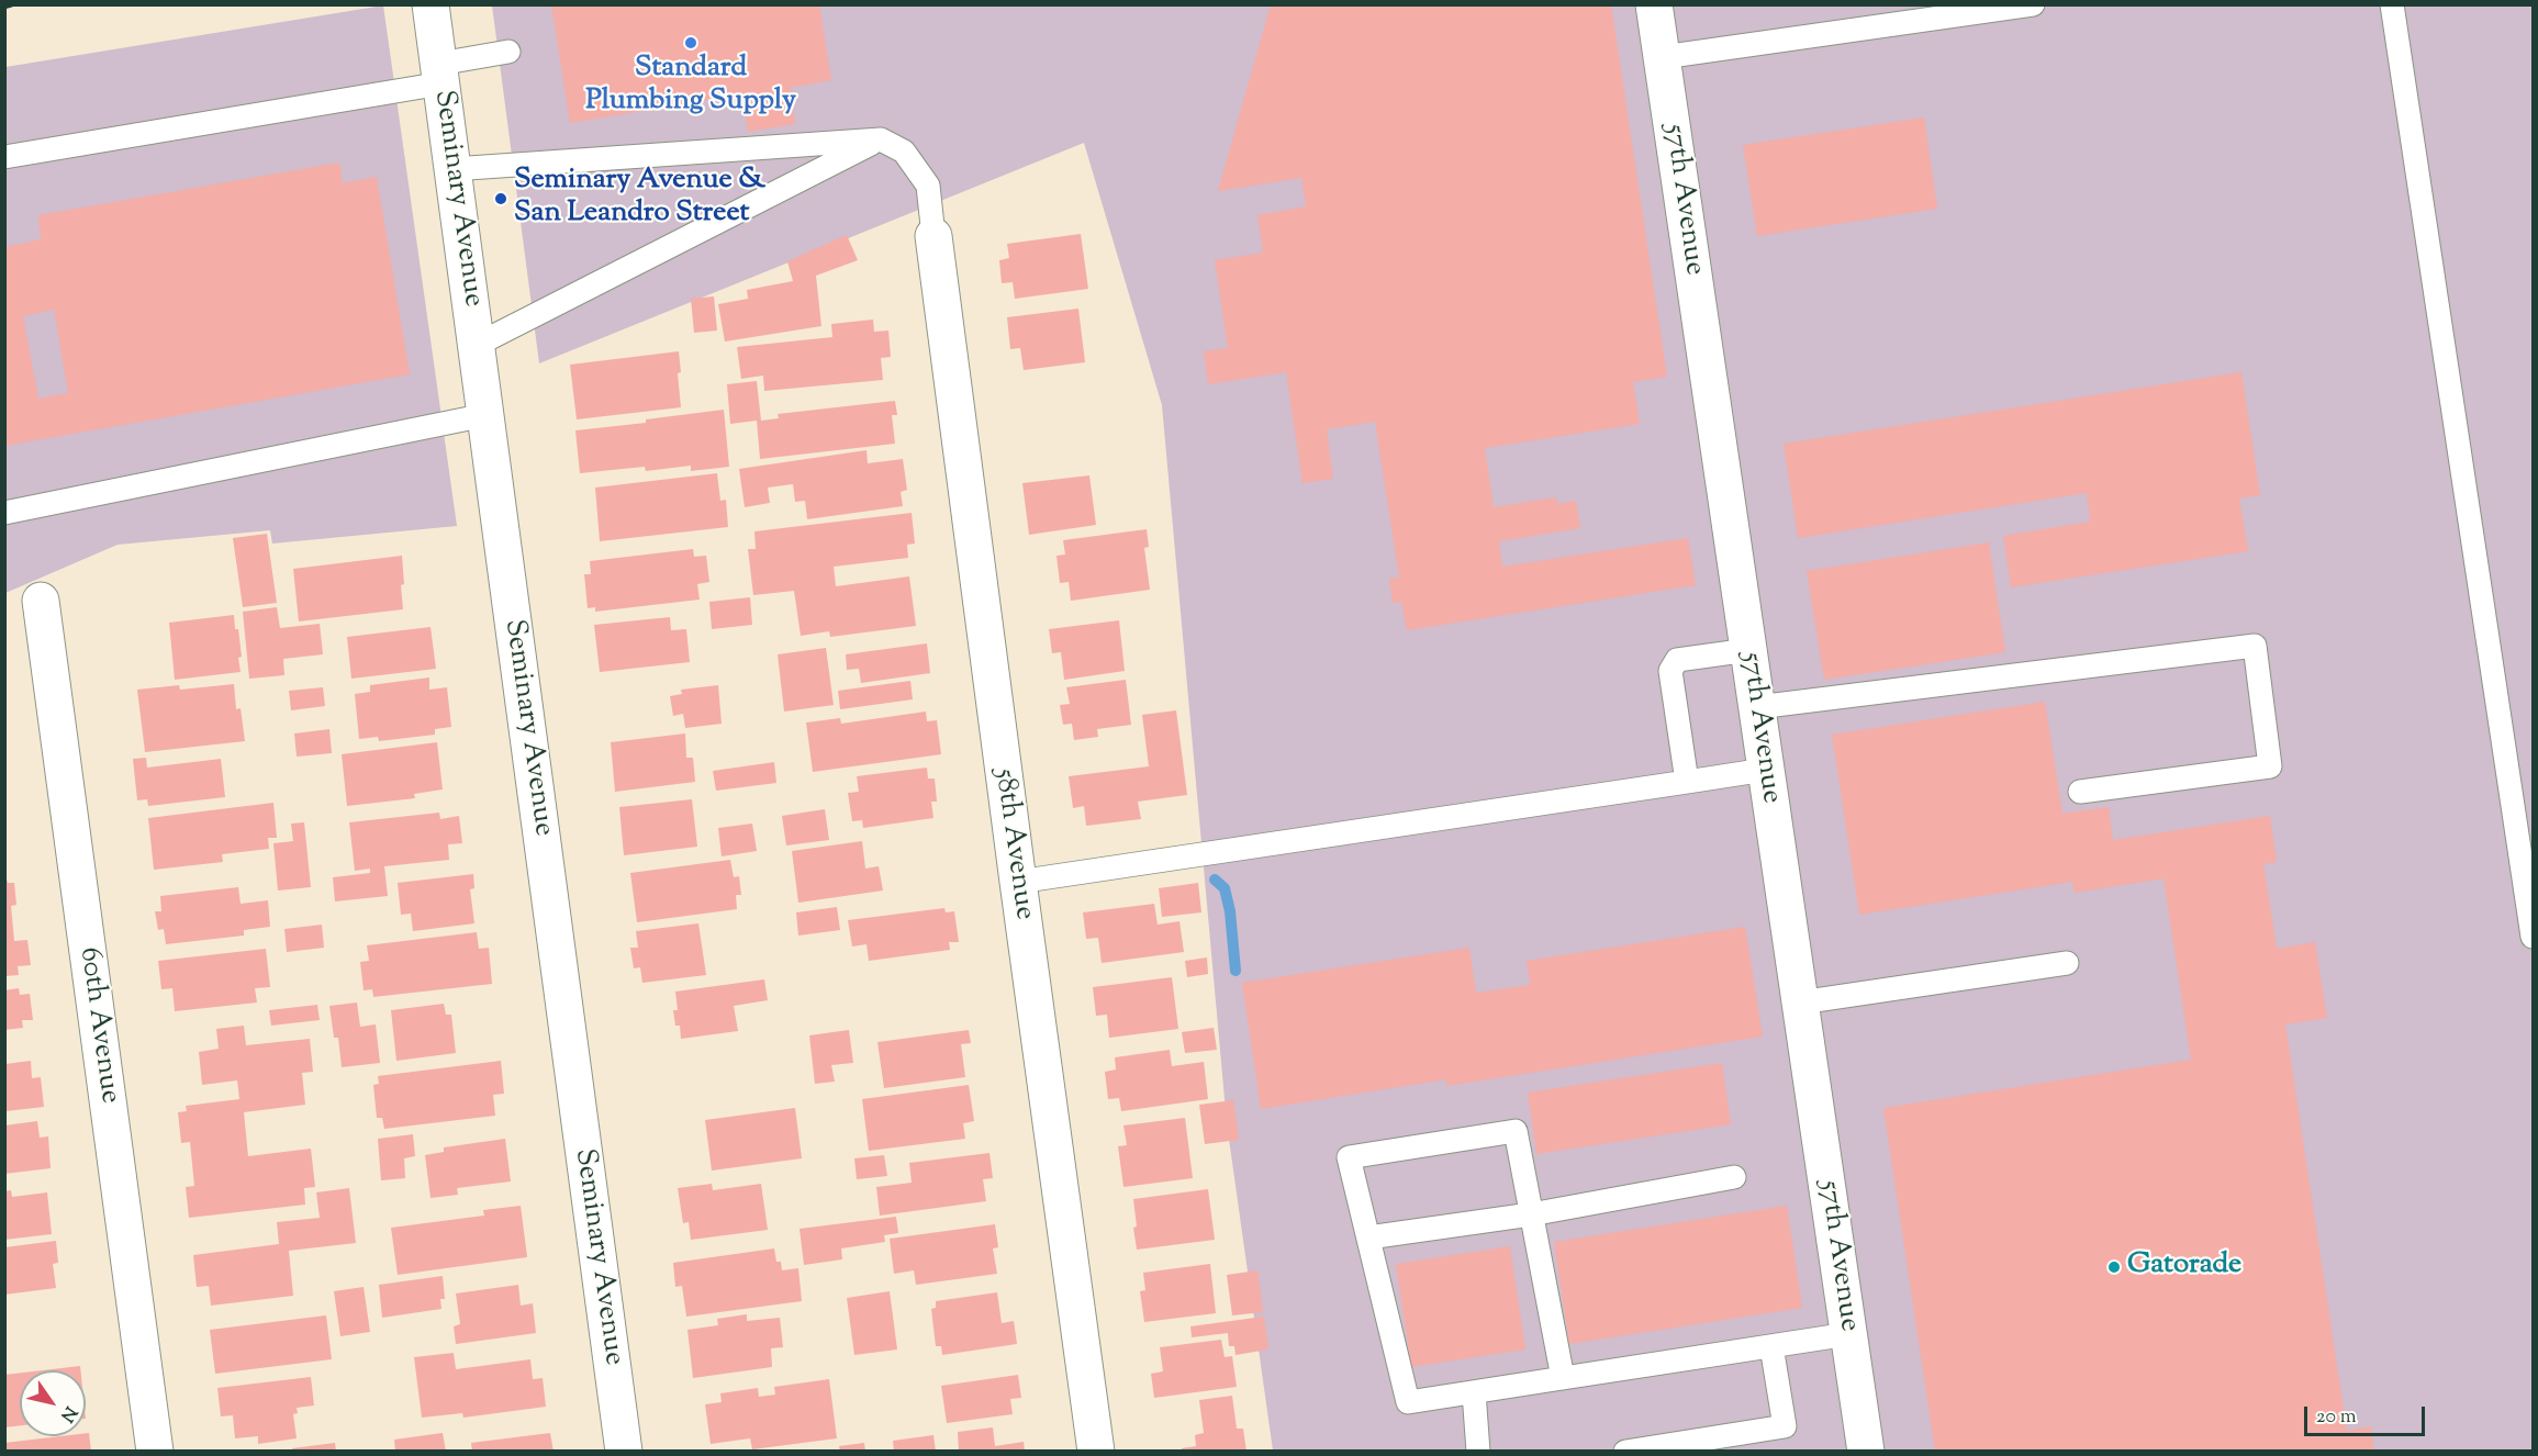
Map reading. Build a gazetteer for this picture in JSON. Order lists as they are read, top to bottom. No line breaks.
{"streets":{"street":["Seminary Avenue","57th Avenue","58th Avenue","60th Avenue"]},"places":["Standard Plumbing Supply","Seminary Avenue & San Leandro Street","Gatorade"],"scale_bar":"20 m","north":"bottom right"}
